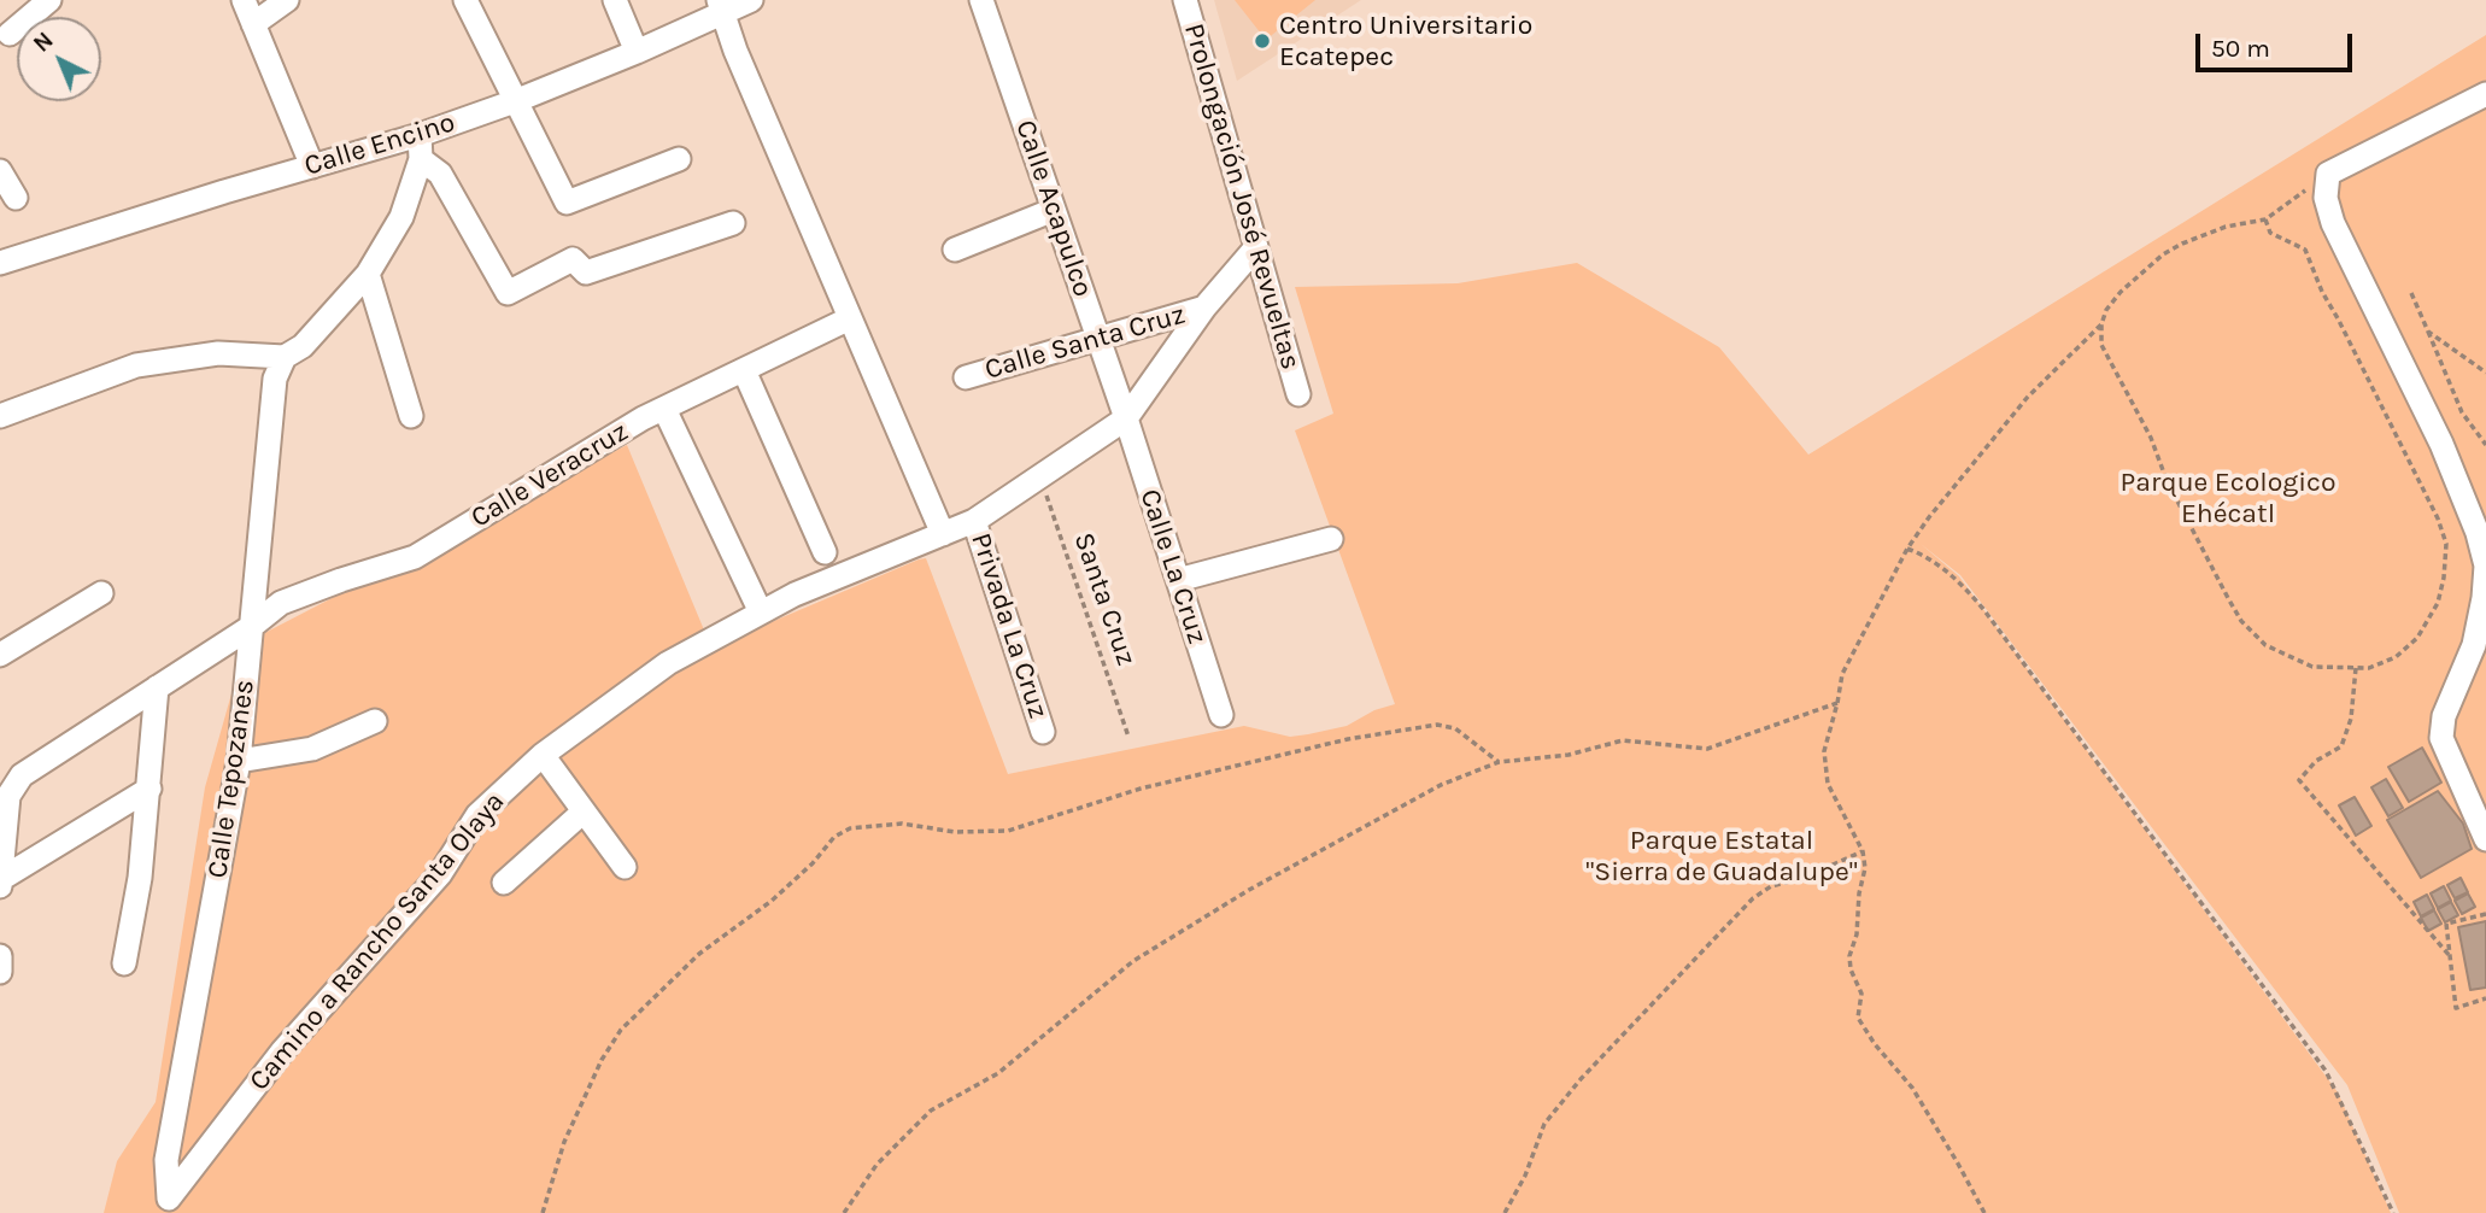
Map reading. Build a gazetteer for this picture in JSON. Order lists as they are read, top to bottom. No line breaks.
{"streets":{"street":["Calle Encino","Prolongación José Revueltas","Calle Acapulco","Calle Santa Cruz","Calle Veracruz","Calle La Cruz","Privada La Cruz","Calle Tepozanes","Camino a Rancho Santa Olaya"],"path":["Santa Cruz"]},"crossings":[["Prolongación José Revueltas","Camino a Rancho Santa Olaya"],["Calle Acapulco","Calle Santa Cruz"],["Calle Acapulco","Calle La Cruz"],["Calle Acapulco","Camino a Rancho Santa Olaya"],["Calle Santa Cruz","Camino a Rancho Santa Olaya"],["Calle Veracruz","Calle Tepozanes"],["Calle La Cruz","Camino a Rancho Santa Olaya"],["Santa Cruz","Camino a Rancho Santa Olaya"],["Privada La Cruz","Camino a Rancho Santa Olaya"],["Calle Tepozanes","Camino a Rancho Santa Olaya"]],"parks":["Parque Ecologico Ehécatl","Parque Estatal \"Sierra de Guadalupe\""],"places":["Centro Universitario Ecatepec"],"scale_bar":"50 m","north":"top left"}
